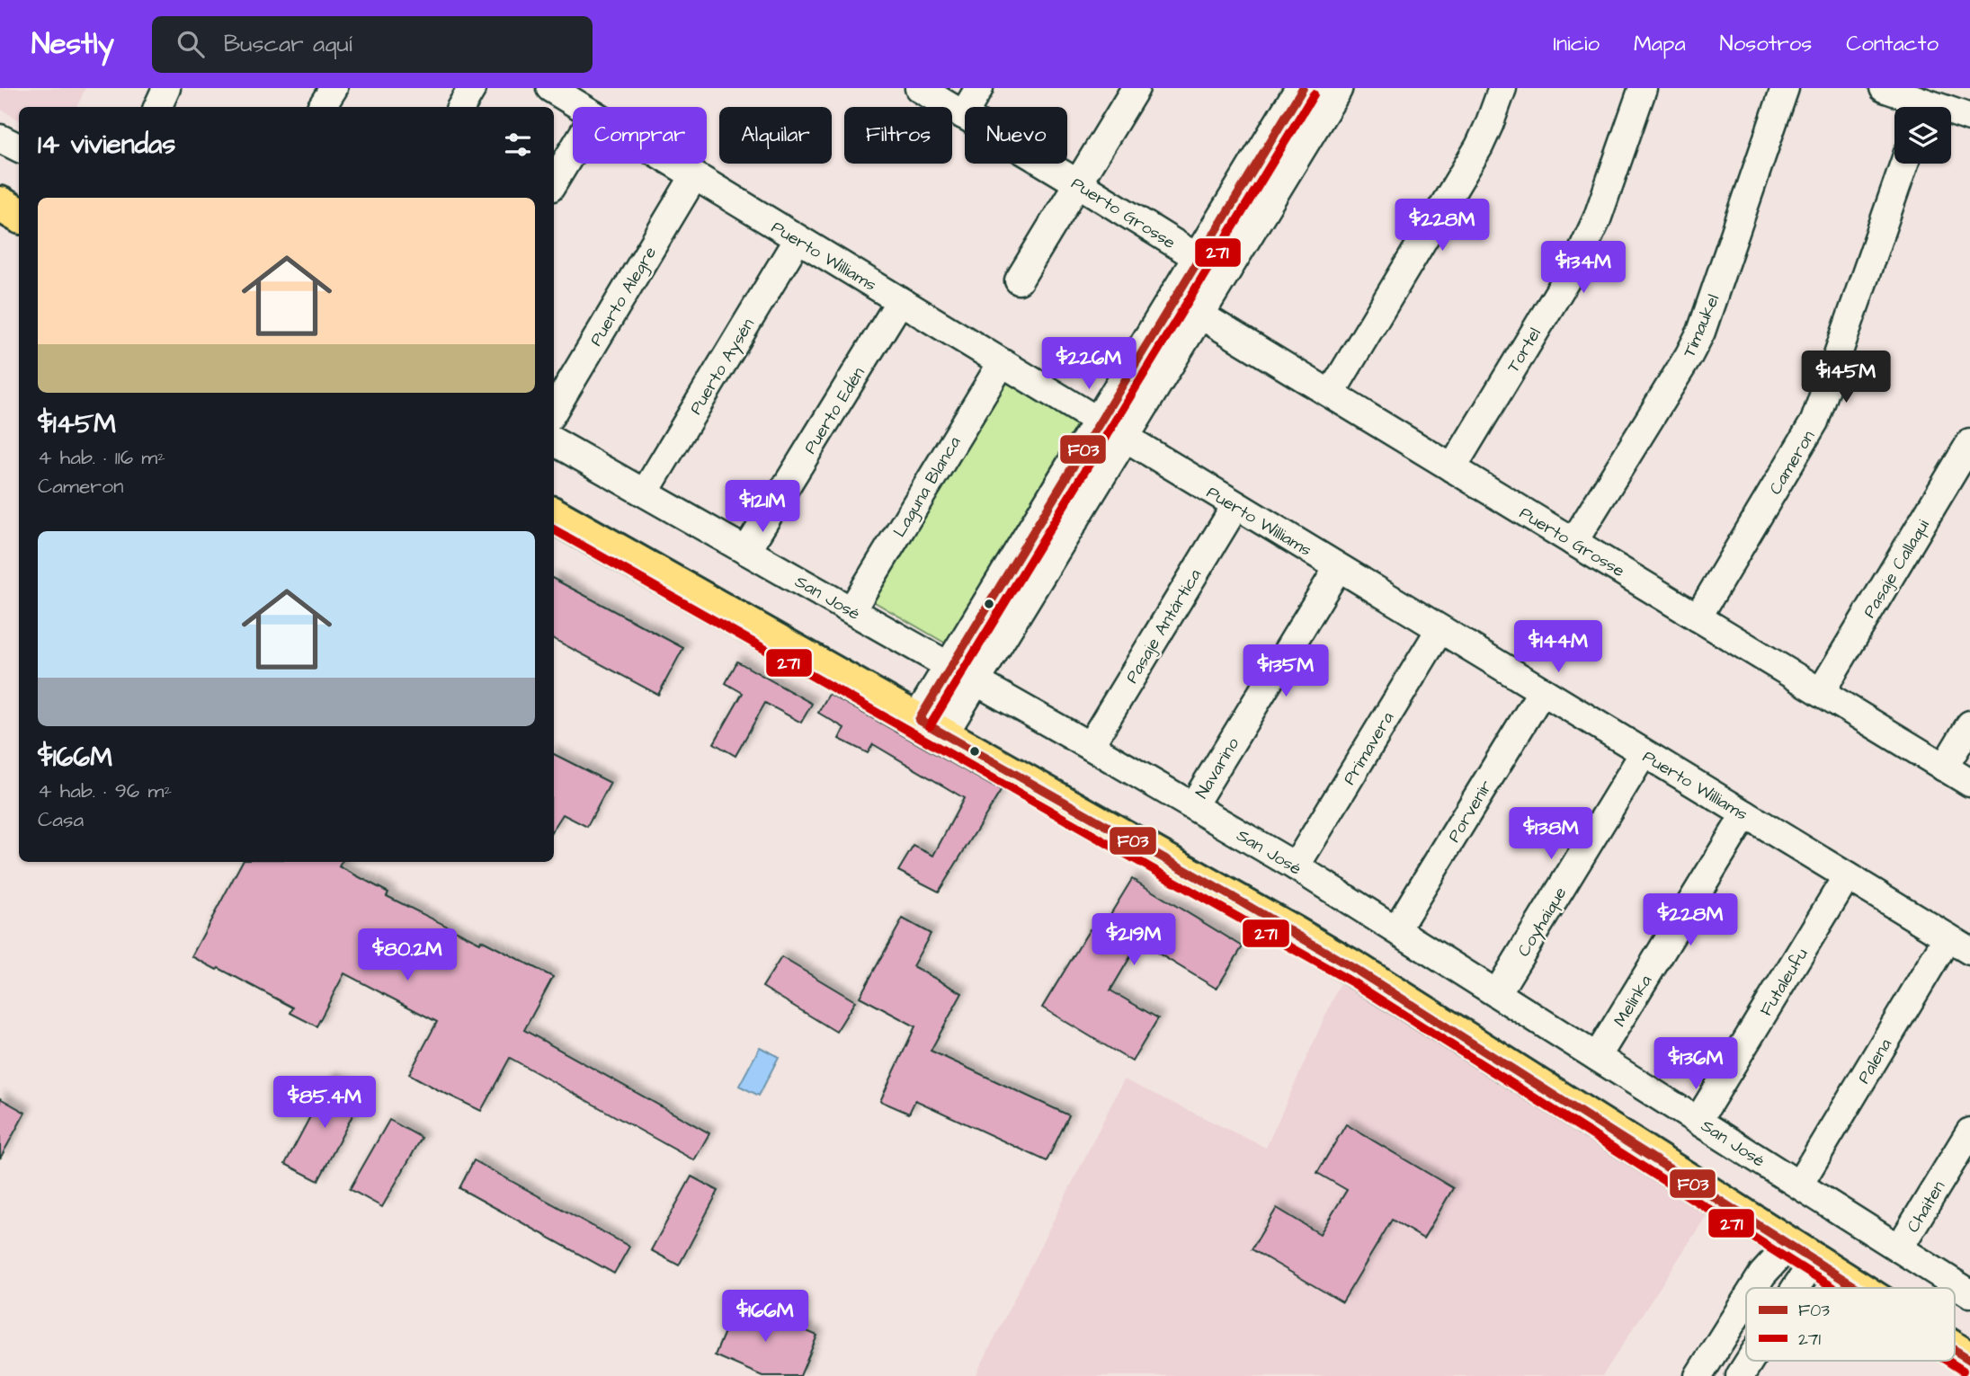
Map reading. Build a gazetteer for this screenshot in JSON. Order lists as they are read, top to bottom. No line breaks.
{"streets":{"street":["Puerto Grosse","Puerto Williams","Puerto Alegre","Timaukel","Tortel","Puerto Aysén","Puerto Edén","Cameron","Laguna Blanca","Pasaje Callaqui","San José","Pasaje Antártica","Primavera","Navarino","Porvenir","Coyhaique","Futaleufu","Melinka","Palena","Chaiten"]},"crossings":[["Puerto Grosse","Timaukel"],["Puerto Grosse","Tortel"],["Puerto Grosse","Cameron"],["Puerto Grosse","Pasaje Callaqui"],["Puerto Williams","Puerto Alegre"],["Puerto Williams","Puerto Aysén"],["Puerto Williams","Puerto Edén"],["Puerto Williams","Laguna Blanca"],["Puerto Williams","Pasaje Antártica"],["Puerto Williams","Primavera"],["Puerto Williams","Navarino"],["Puerto Williams","Porvenir"],["Puerto Williams","Coyhaique"],["Puerto Williams","Futaleufu"],["Puerto Williams","Melinka"],["Puerto Williams","Palena"],["Puerto Aysén","San José"],["Puerto Edén","San José"],["Laguna Blanca","San José"],["San José","Pasaje Antártica"],["San José","Primavera"],["San José","Navarino"],["San José","Porvenir"],["San José","Coyhaique"],["San José","Futaleufu"],["San José","Melinka"],["San José","Palena"],["San José","Chaiten"]],"lines":["transit line F03","transit line 271"],"legend":["F03","271"],"page":{"header":"Nestly","search":"Buscar aquí","nav":["Inicio","Mapa","Nosotros","Contacto"],"chip":["Comprar","Alquilar","Filtros","Nuevo"],"heading":"14 viviendas","list":[{"name":"$145M","note":"4 hab. · 116 m² · Cameron"},{"name":"$166M","note":"4 hab. · 96 m² · Casa"}],"price":["$228M","$134M","$226M","$145M","$121M","$144M","$135M","$138M","$228M","$219M","$80.2M","$136M","$85.4M","$166M"]}}
